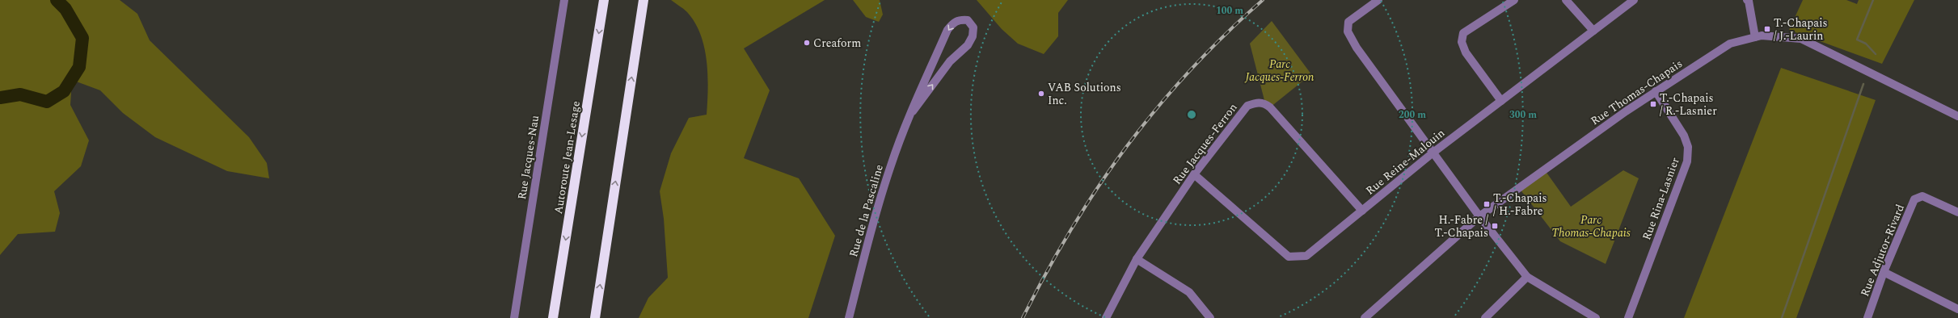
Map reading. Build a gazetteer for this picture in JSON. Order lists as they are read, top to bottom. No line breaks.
{"streets":{"highway":["Autoroute Jean-Lesage"],"street":["Rue Thomas-Chapais","Rue Jacques-Ferron","Rue Jacques-Nau","Rue Reine-Malouin","Rue Rina-Lasnier","Rue de la Pascaline","Rue Adjutor-Rivard"]},"crossings":[["Rue Thomas-Chapais","Rue Rina-Lasnier"],["Rue Jacques-Ferron","Rue Reine-Malouin"]],"parks":["Parc Jacques-Ferron","Parc Thomas-Chapais"],"places":{"transit":["T.-Chapais / J.-Laurin","T.-Chapais / R.-Lasnier","T.-Chapais / H.-Fabre","H.-Fabre / T.-Chapais"],"other":["Creaform","VAB Solutions Inc."]},"rings":["100 m","200 m","300 m"]}
